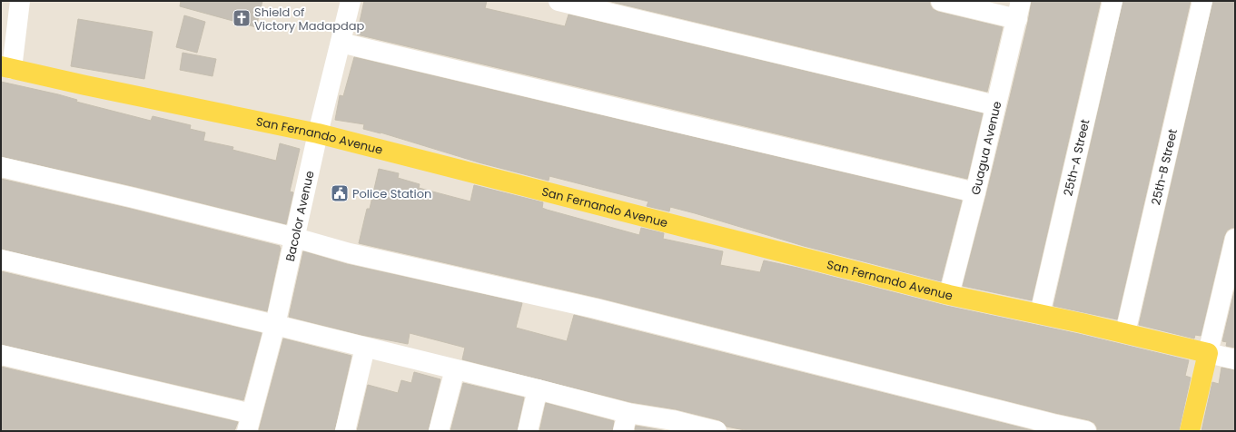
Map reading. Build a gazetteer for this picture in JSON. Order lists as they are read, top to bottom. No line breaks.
{"streets":{"main road":["San Fernando Avenue"],"street":["Guagua Avenue","25th-A Street","25th-B Street","Bacolor Avenue"]},"crossings":[["San Fernando Avenue","Guagua Avenue"],["San Fernando Avenue","25th-A Street"],["San Fernando Avenue","25th-B Street"],["San Fernando Avenue","Bacolor Avenue"]],"places":{"church":["Shield of Victory Madapdap"],"public building":["Police Station"]}}
